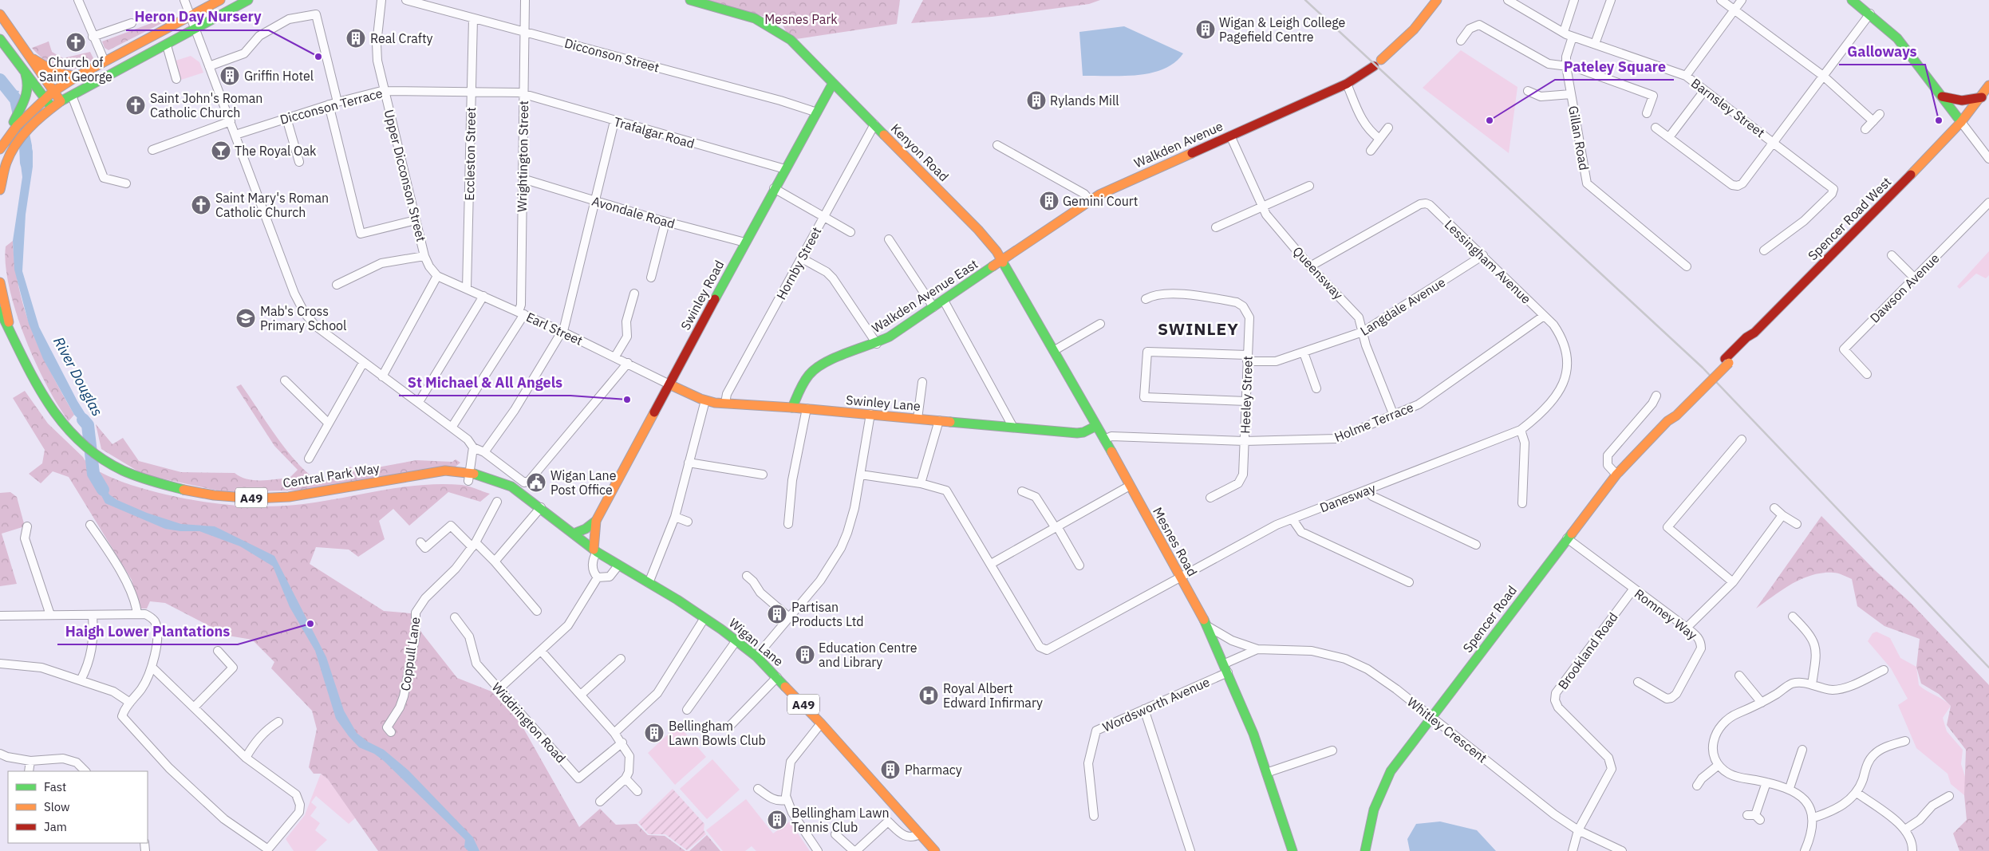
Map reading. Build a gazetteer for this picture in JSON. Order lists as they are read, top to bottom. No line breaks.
{"streets":{"main road":["Walkden Avenue","Kenyon Road","Spencer Road West","Swinley Road","Walkden Avenue East","Swinley Lane","Central Park Way","A49","Mesnes Road","Spencer Road","Wigan Lane"],"street":["Dicconson Street","Dicconson Terrace","Barnsley Street","Trafalgar Road","Gillan Road","Eccleston Street","Wrightington Street","Upper Dicconson Street","Avondale Road","Lessingham Avenue","Hornby Street","Queensway","Dawson Avenue","Langdale Avenue","Earl Street","Heeley Street","Holme Terrace","Danesway","Romney Way","Brookland Road","Coppull Lane","Wordsworth Avenue","Widdrington Road","Whitley Crescent"]},"crossings":[["Dicconson Street","Eccleston Street"],["Dicconson Street","Wrightington Street"],["Dicconson Street","Swinley Road"],["Dicconson Terrace","Trafalgar Road"],["Dicconson Terrace","Eccleston Street"],["Dicconson Terrace","Wrightington Street"],["Dicconson Terrace","Upper Dicconson Street"],["Barnsley Street","Gillan Road"],["Trafalgar Road","Wrightington Street"],["Trafalgar Road","Swinley Road"],["Walkden Avenue","Kenyon Road"],["Walkden Avenue","Queensway"],["Walkden Avenue","Walkden Avenue East"],["Walkden Avenue","Mesnes Road"],["Kenyon Road","Hornby Street"],["Kenyon Road","Swinley Road"],["Kenyon Road","Walkden Avenue East"],["Kenyon Road","Mesnes Road"],["Eccleston Street","Earl Street"],["Wrightington Street","Avondale Road"],["Wrightington Street","Earl Street"],["Upper Dicconson Street","Earl Street"],["Avondale Road","Swinley Road"],["Spencer Road West","Spencer Road"],["Lessingham Avenue","Queensway"],["Lessingham Avenue","Langdale Avenue"],["Lessingham Avenue","Holme Terrace"],["Lessingham Avenue","Danesway"],["Hornby Street","Swinley Lane"],["Queensway","Langdale Avenue"],["Queensway","Holme Terrace"],["Swinley Road","Earl Street"],["Swinley Road","Swinley Lane"],["Swinley Road","Wigan Lane"],["Walkden Avenue East","Swinley Lane"],["Walkden Avenue East","Mesnes Road"],["Langdale Avenue","Heeley Street"],["Earl Street","Swinley Lane"],["Heeley Street","Holme Terrace"],["Swinley Lane","Mesnes Road"],["Holme Terrace","Mesnes Road"],["Central Park Way","Wigan Lane"],["Danesway","Mesnes Road"],["Mesnes Road","Wordsworth Avenue"],["Mesnes Road","Whitley Crescent"],["Romney Way","Spencer Road"],["Romney Way","Brookland Road"],["Spencer Road","Whitley Crescent"],["Brookland Road","Whitley Crescent"],["Wordsworth Avenue","Whitley Crescent"]],"districts":["SWINLEY"],"water":["River Douglas"],"parks":["Mesnes Park"],"places":{"building":["Wigan & Leigh College Pagefield Centre","Real Crafty","Griffin Hotel","Rylands Mill","Gemini Court","Partisan Products Ltd","Education Centre and Library","Bellingham Lawn Bowls Club","Pharmacy","Bellingham Lawn Tennis Club"],"church":["Church of Saint George","Saint John's Roman Catholic Church","Saint Mary's Roman Catholic Church"],"other":["Heron Day Nursery","Pateley Square","Galloways","St Michael & All Angels","Haigh Lower Plantations"],"bar":["The Royal Oak"],"school or university":["Mab's Cross Primary School"],"public building":["Wigan Lane Post Office"],"hospital":["Royal Albert Edward Infirmary"]},"legend":["Fast","Slow","Jam"]}
